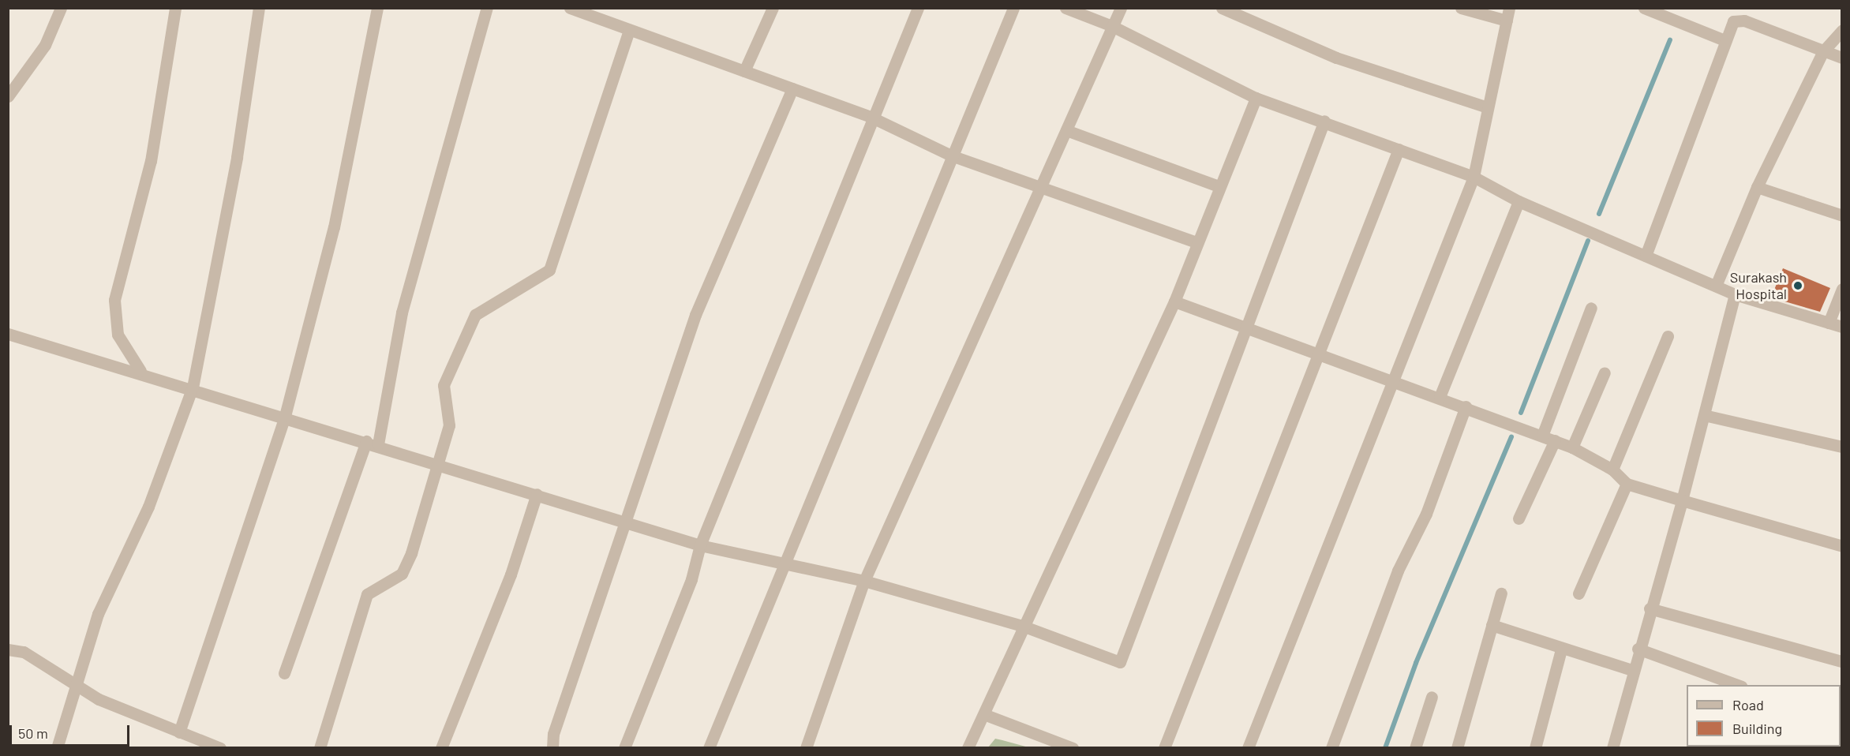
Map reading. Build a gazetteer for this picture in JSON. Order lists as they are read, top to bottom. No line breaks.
{"places":["Surakash Hospital"],"legend":["Road","Building"],"scale_bar":"50 m"}
